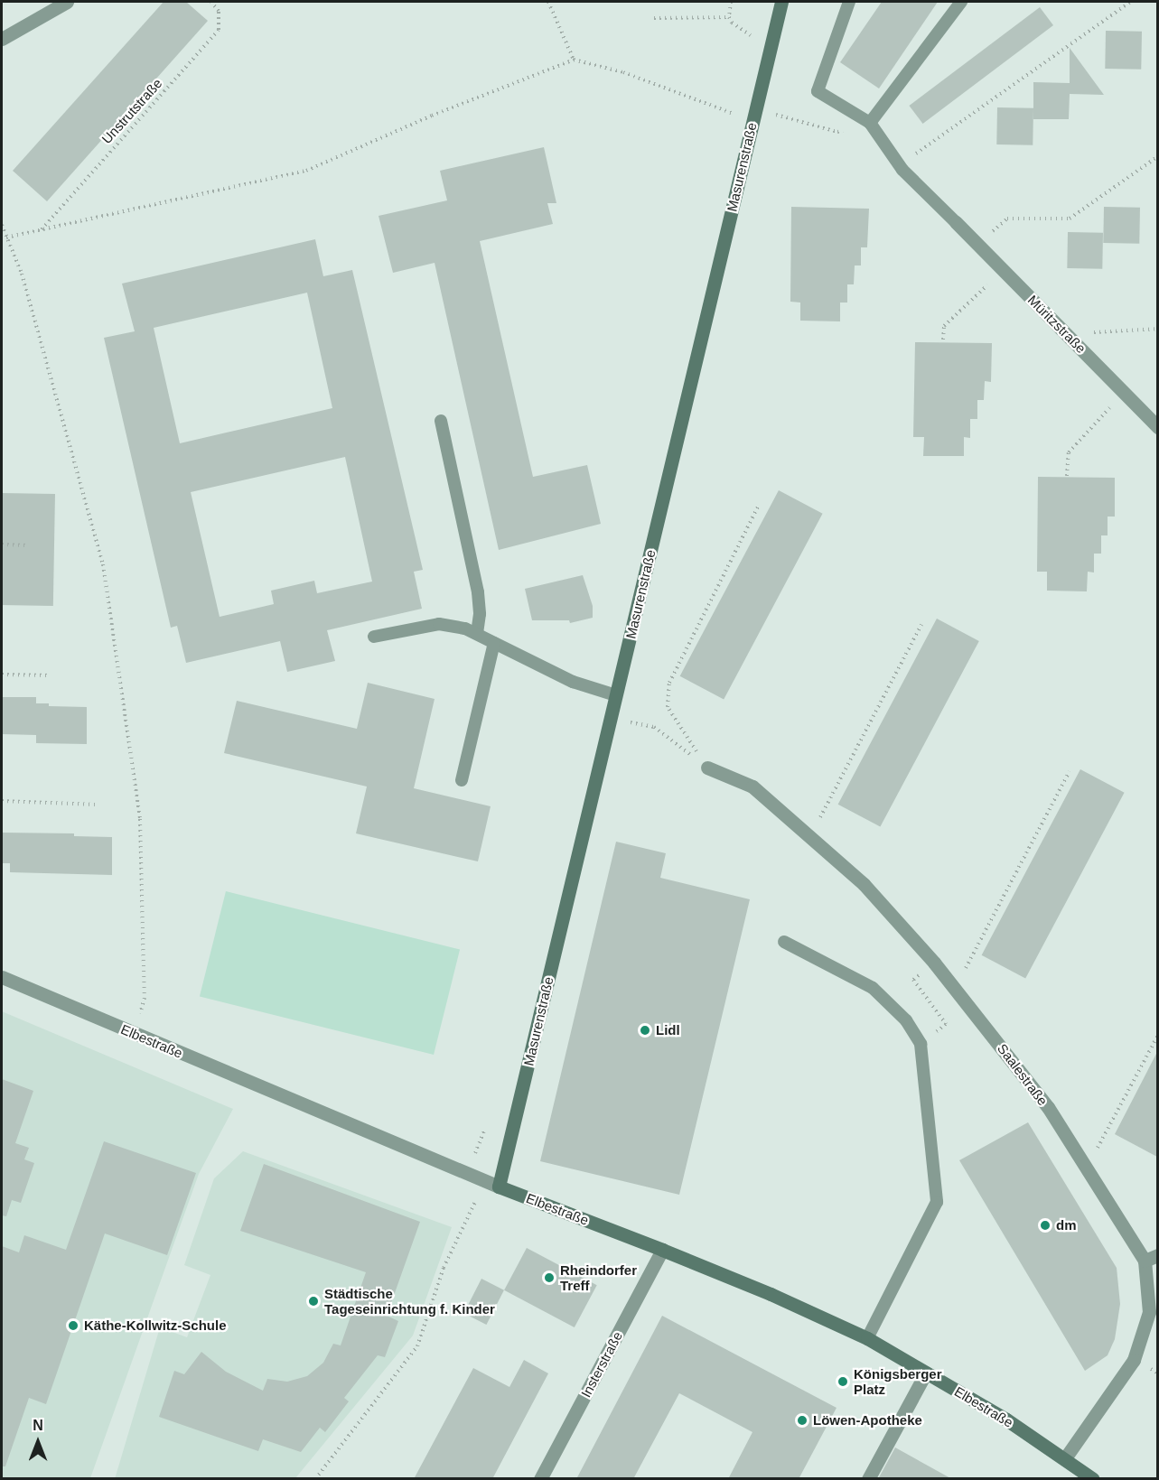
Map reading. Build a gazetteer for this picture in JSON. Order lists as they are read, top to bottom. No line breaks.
{"streets":{"main road":["Masurenstraße","Elbestraße"],"street":["Müritzstraße","Saalestraße","Insterstraße"],"path":["Unstrutstraße"]},"crossings":[["Masurenstraße","Elbestraße"],["Elbestraße","Saalestraße"],["Elbestraße","Insterstraße"]],"places":["Lidl","dm","Rheindorfer Treff","Städtische Tageseinrichtung f. Kinder","Käthe-Kollwitz-Schule","Königsberger Platz","Löwen-Apotheke"],"north":"top"}
